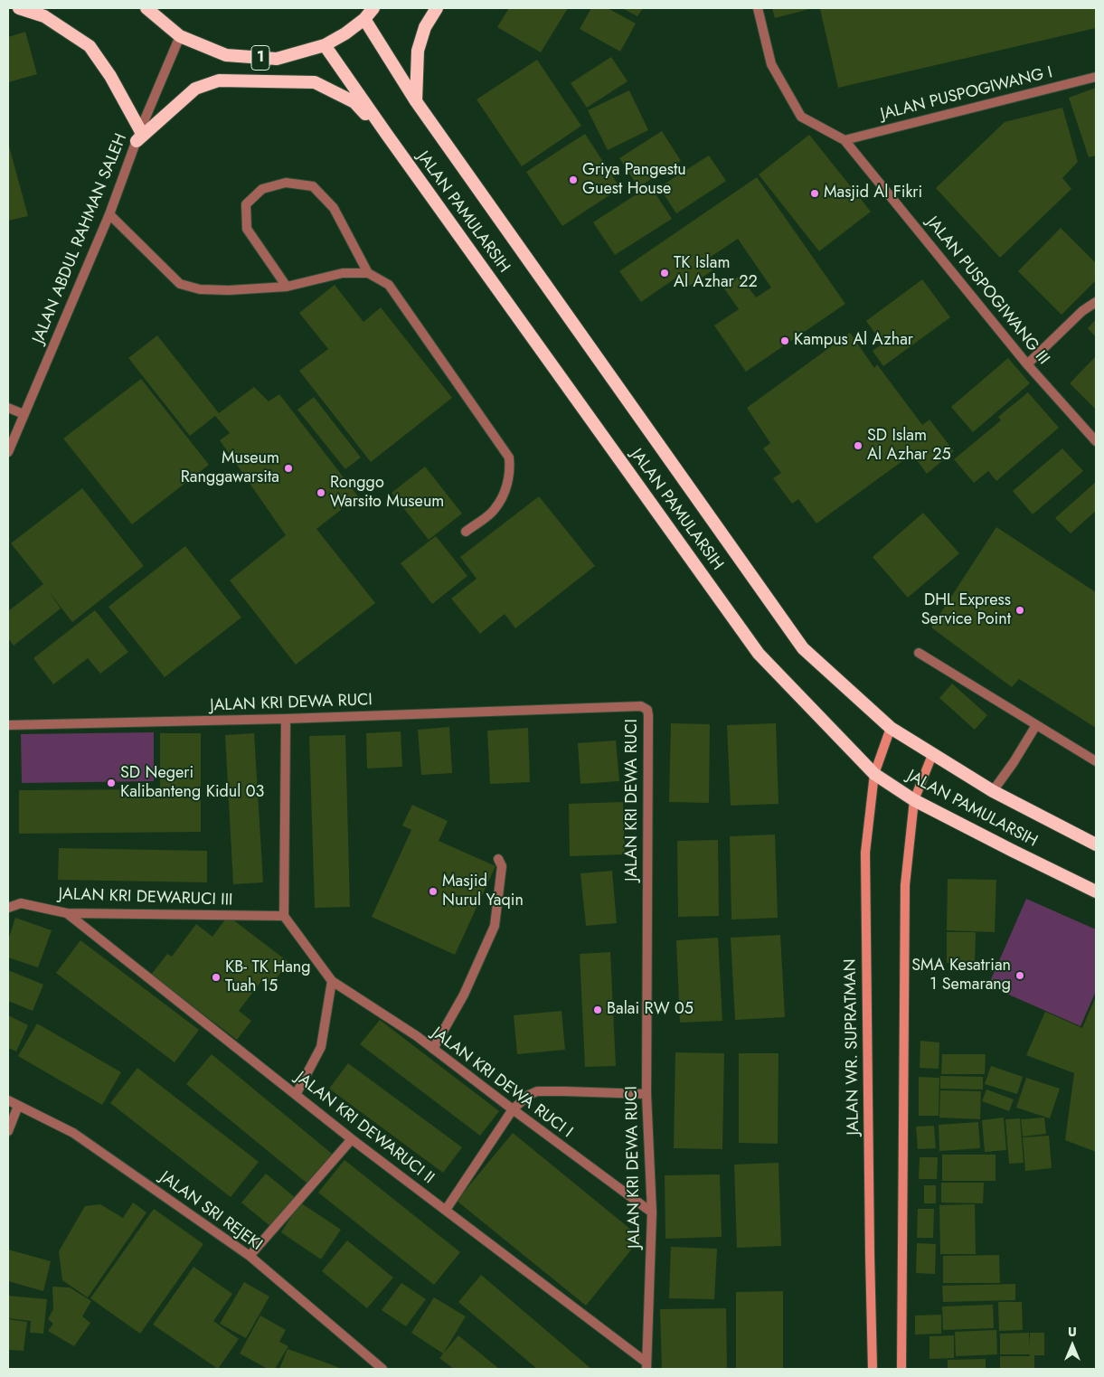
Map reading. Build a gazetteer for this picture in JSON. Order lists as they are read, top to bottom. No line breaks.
{"streets":{"highway":["1","JALAN PAMULARSIH"],"main road":["JALAN WR. SUPRATMAN"],"street":["JALAN PUSPOGIWANG I","JALAN ABDUL RAHMAN SALEH","JALAN PUSPOGIWANG III","JALAN KRI DEWA RUCI","JALAN KRI DEWARUCI III","JALAN KRI DEWA RUCI I","JALAN KRI DEWARUCI II","JALAN SRI REJEKI"]},"crossings":[["1","JALAN PAMULARSIH"],["1","JALAN ABDUL RAHMAN SALEH"],["JALAN PUSPOGIWANG I","JALAN PUSPOGIWANG III"],["JALAN PAMULARSIH","JALAN WR. SUPRATMAN"],["JALAN KRI DEWA RUCI","JALAN KRI DEWA RUCI I"],["JALAN KRI DEWA RUCI","JALAN KRI DEWARUCI II"],["JALAN KRI DEWARUCI III","JALAN KRI DEWA RUCI I"],["JALAN KRI DEWARUCI III","JALAN KRI DEWARUCI II"]],"places":["Griya Pangestu Guest House","Masjid Al Fikri","TK Islam Al Azhar 22","Kampus Al Azhar","SD Islam Al Azhar 25","Museum Ranggawarsita","Ronggo Warsito Museum","DHL Express Service Point","SD Negeri Kalibanteng Kidul 03","Masjid Nurul Yaqin","SMA Kesatrian 1 Semarang","KB- TK Hang Tuah 15","Balai RW 05"],"north":"top"}
